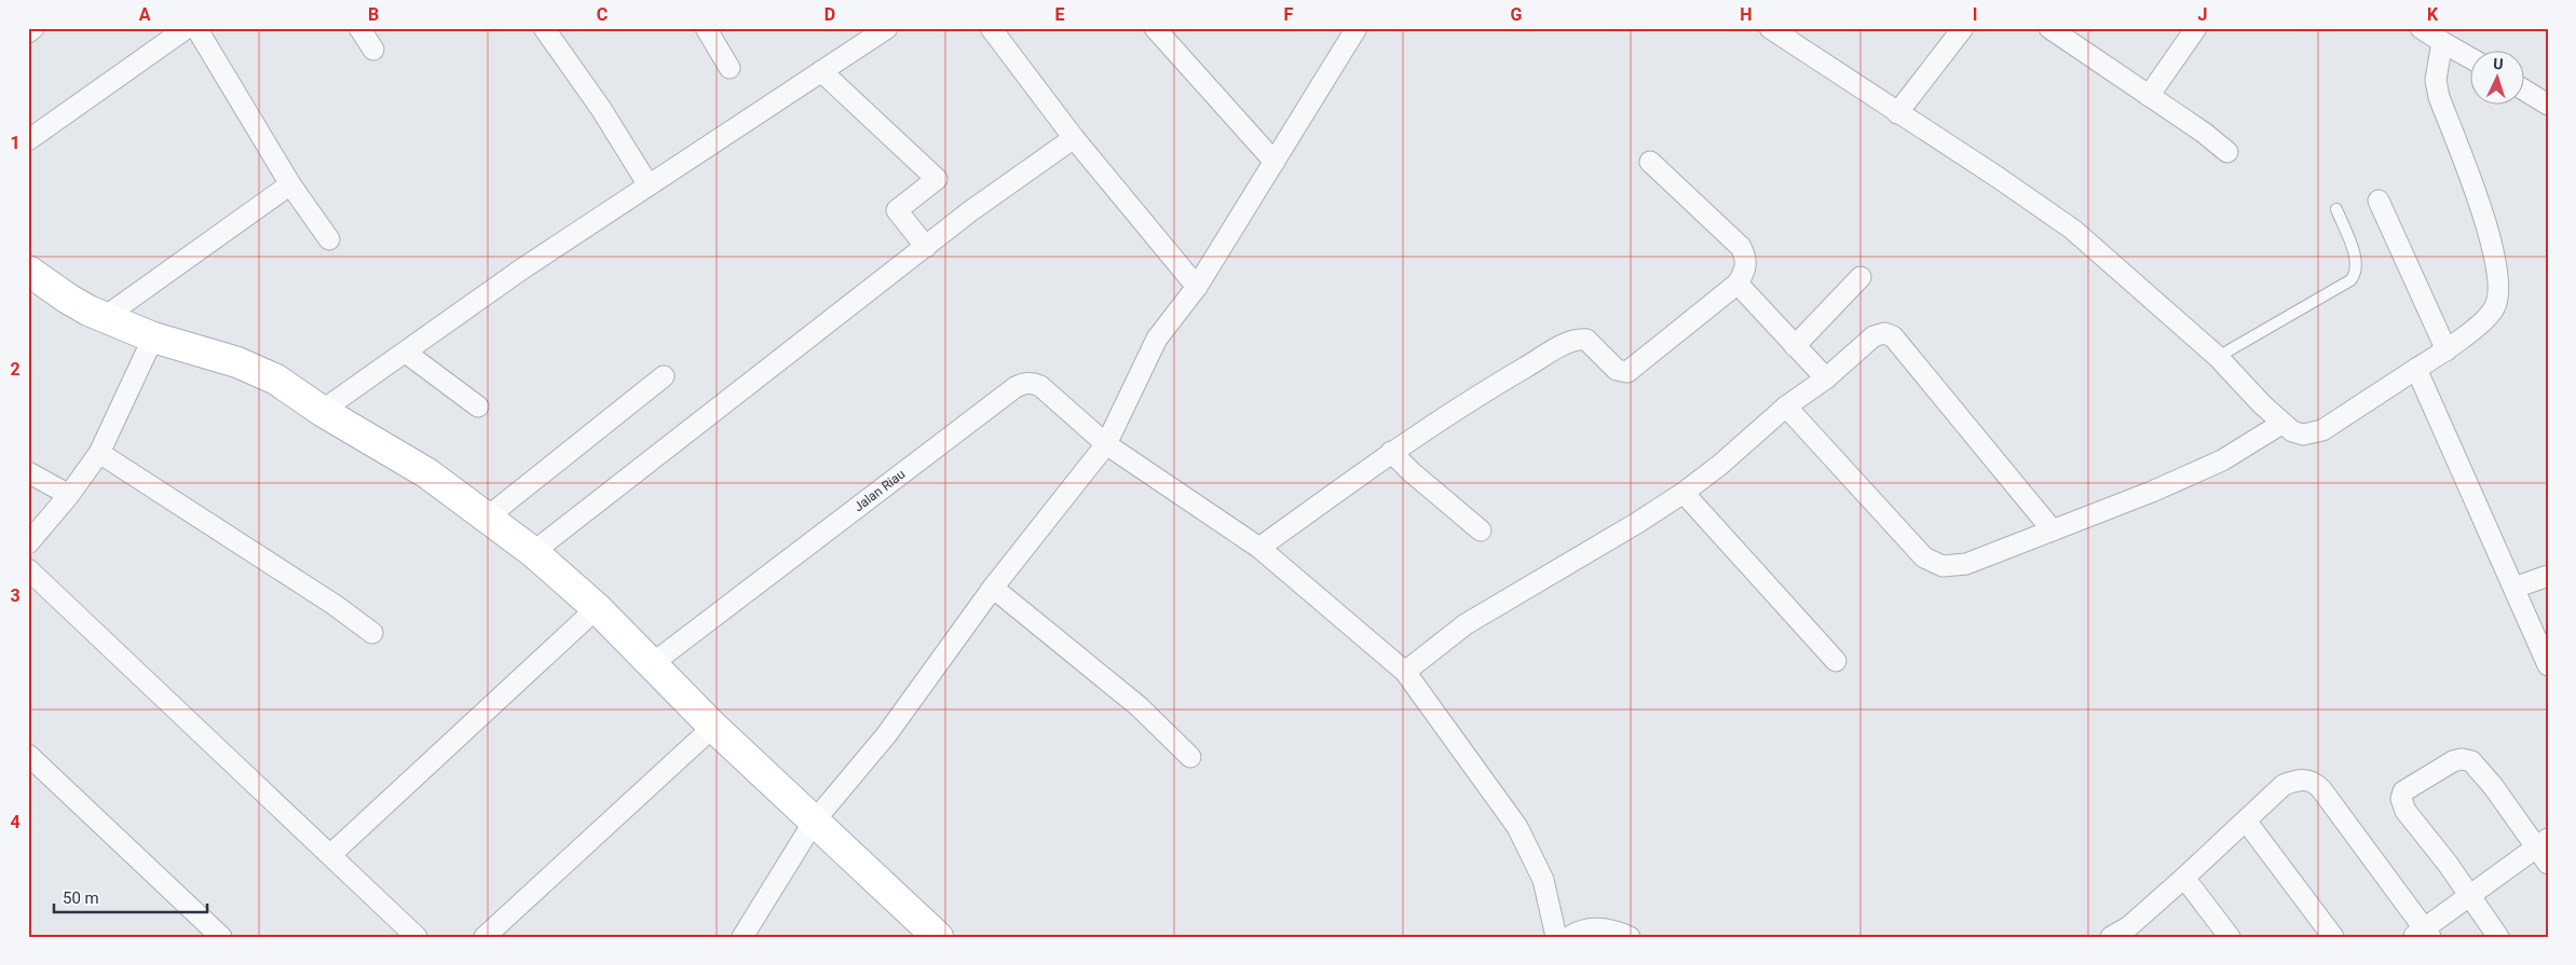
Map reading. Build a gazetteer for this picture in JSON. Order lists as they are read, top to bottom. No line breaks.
{"streets":{"street":["Jalan Riau"]},"scale_bar":"50 m","north":"top","grid":{"columns":["A","B","C","D","E","F","G","H","I","J","K"],"rows":["1","2","3","4"]}}
